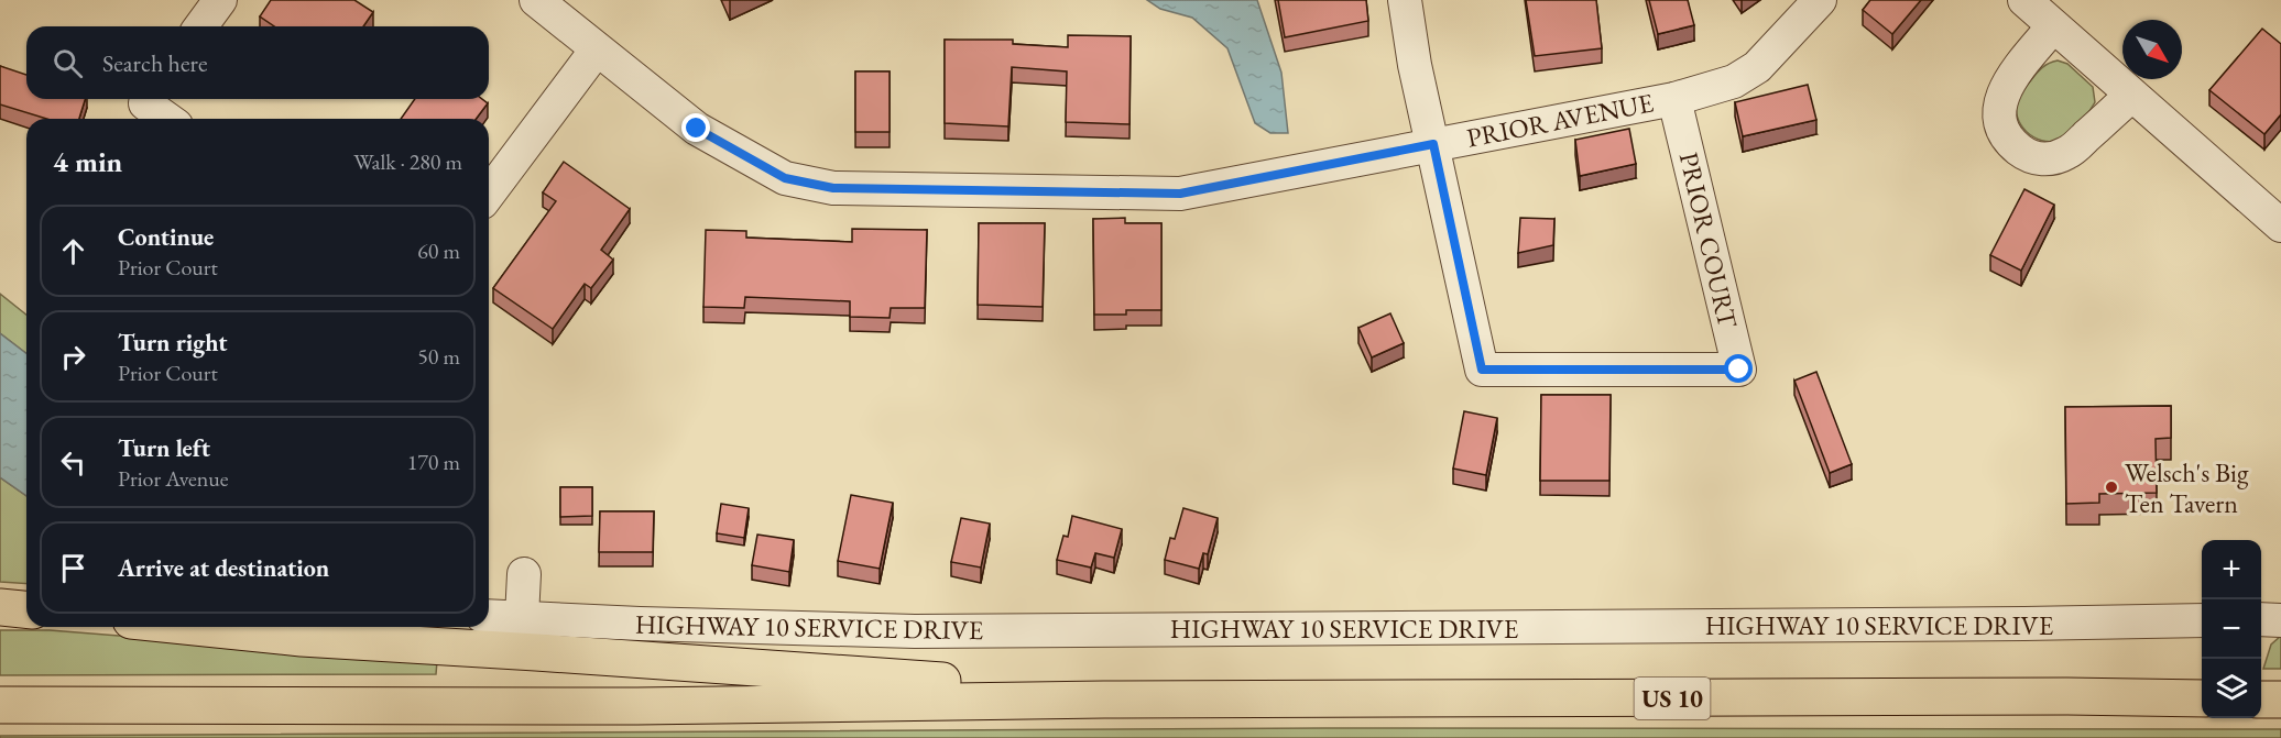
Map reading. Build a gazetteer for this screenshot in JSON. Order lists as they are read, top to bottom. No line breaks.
{"streets":{"highway":["US 10"],"street":["PRIOR AVENUE","PRIOR COURT","HIGHWAY 10 SERVICE DRIVE"]},"crossings":[["PRIOR AVENUE","PRIOR COURT"]],"places":["Welsch's Big Ten Tavern"],"north":"bottom right","page":{"search":"Search here","heading":["4 min","Walk · 280 m"],"list":[["Continue","Prior Court","60 m"],["Turn right","Prior Court","50 m"],["Turn left","Prior Avenue","170 m"],"Arrive at destination"],"map_buttons":["+","−"]}}
